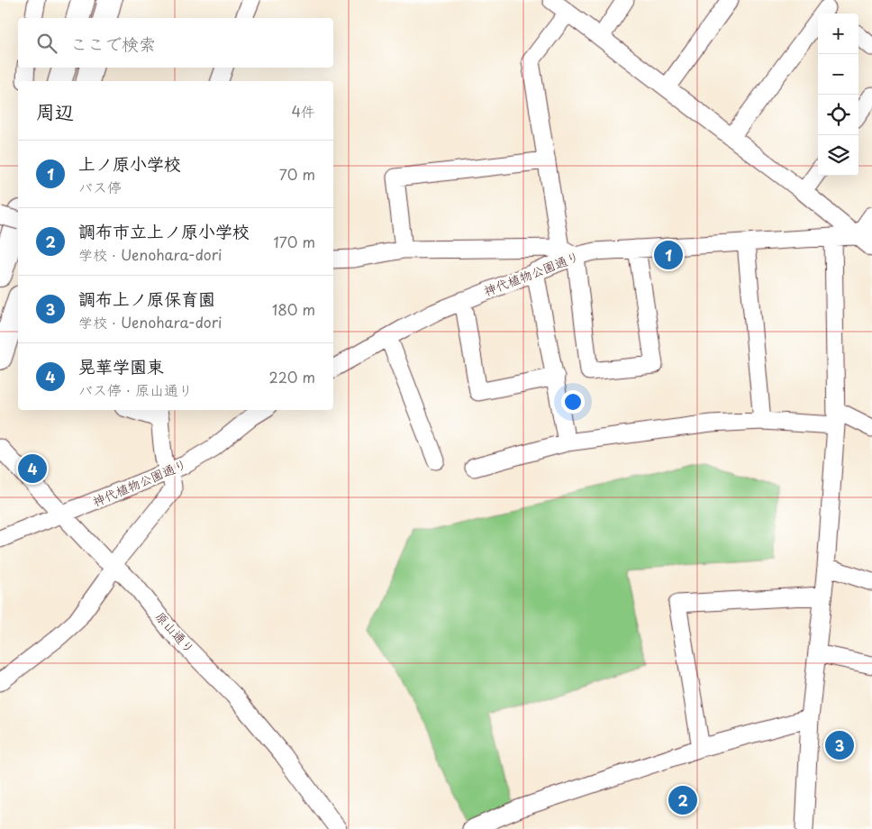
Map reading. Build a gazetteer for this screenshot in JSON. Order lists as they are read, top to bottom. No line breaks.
{"streets":{"street":["神代植物公園通り","原山通り"]},"crossings":[["神代植物公園通り","原山通り"]],"page":{"map_buttons":["+","−"],"search":"ここで検索","heading":["周辺","4件"],"list":[{"mark":"1","name":"上ノ原小学校","note":"バス停","value":"70 m"},{"mark":"2","name":"調布市立上ノ原小学校","note":"学校 · Uenohara-dori","value":"170 m"},{"mark":"3","name":"調布上ノ原保育園","note":"学校 · Uenohara-dori","value":"180 m"},{"mark":"4","name":"晃華学園東","note":"バス停 · 原山通り","value":"220 m"}],"pins":["1","4","3","2"]}}
